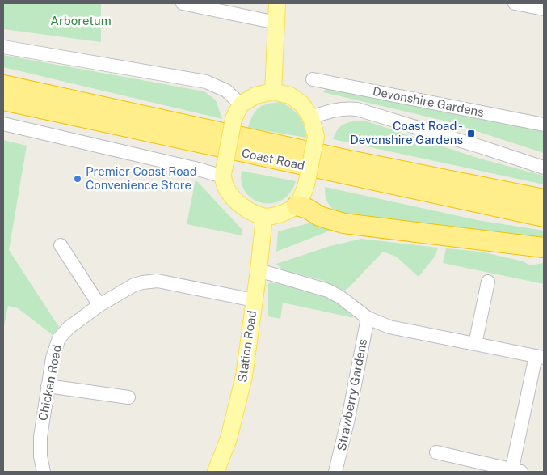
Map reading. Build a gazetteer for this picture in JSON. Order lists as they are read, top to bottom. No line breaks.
{"streets":{"highway":["Coast Road"],"main road":["Station Road"],"street":["Devonshire Gardens","Chicken Road","Strawberry Gardens"]},"crossings":[["Station Road","Chicken Road"]],"parks":["Arboretum"],"places":{"transit":["Coast Road - Devonshire Gardens"],"other":["Premier Coast Road Convenience Store"]}}
